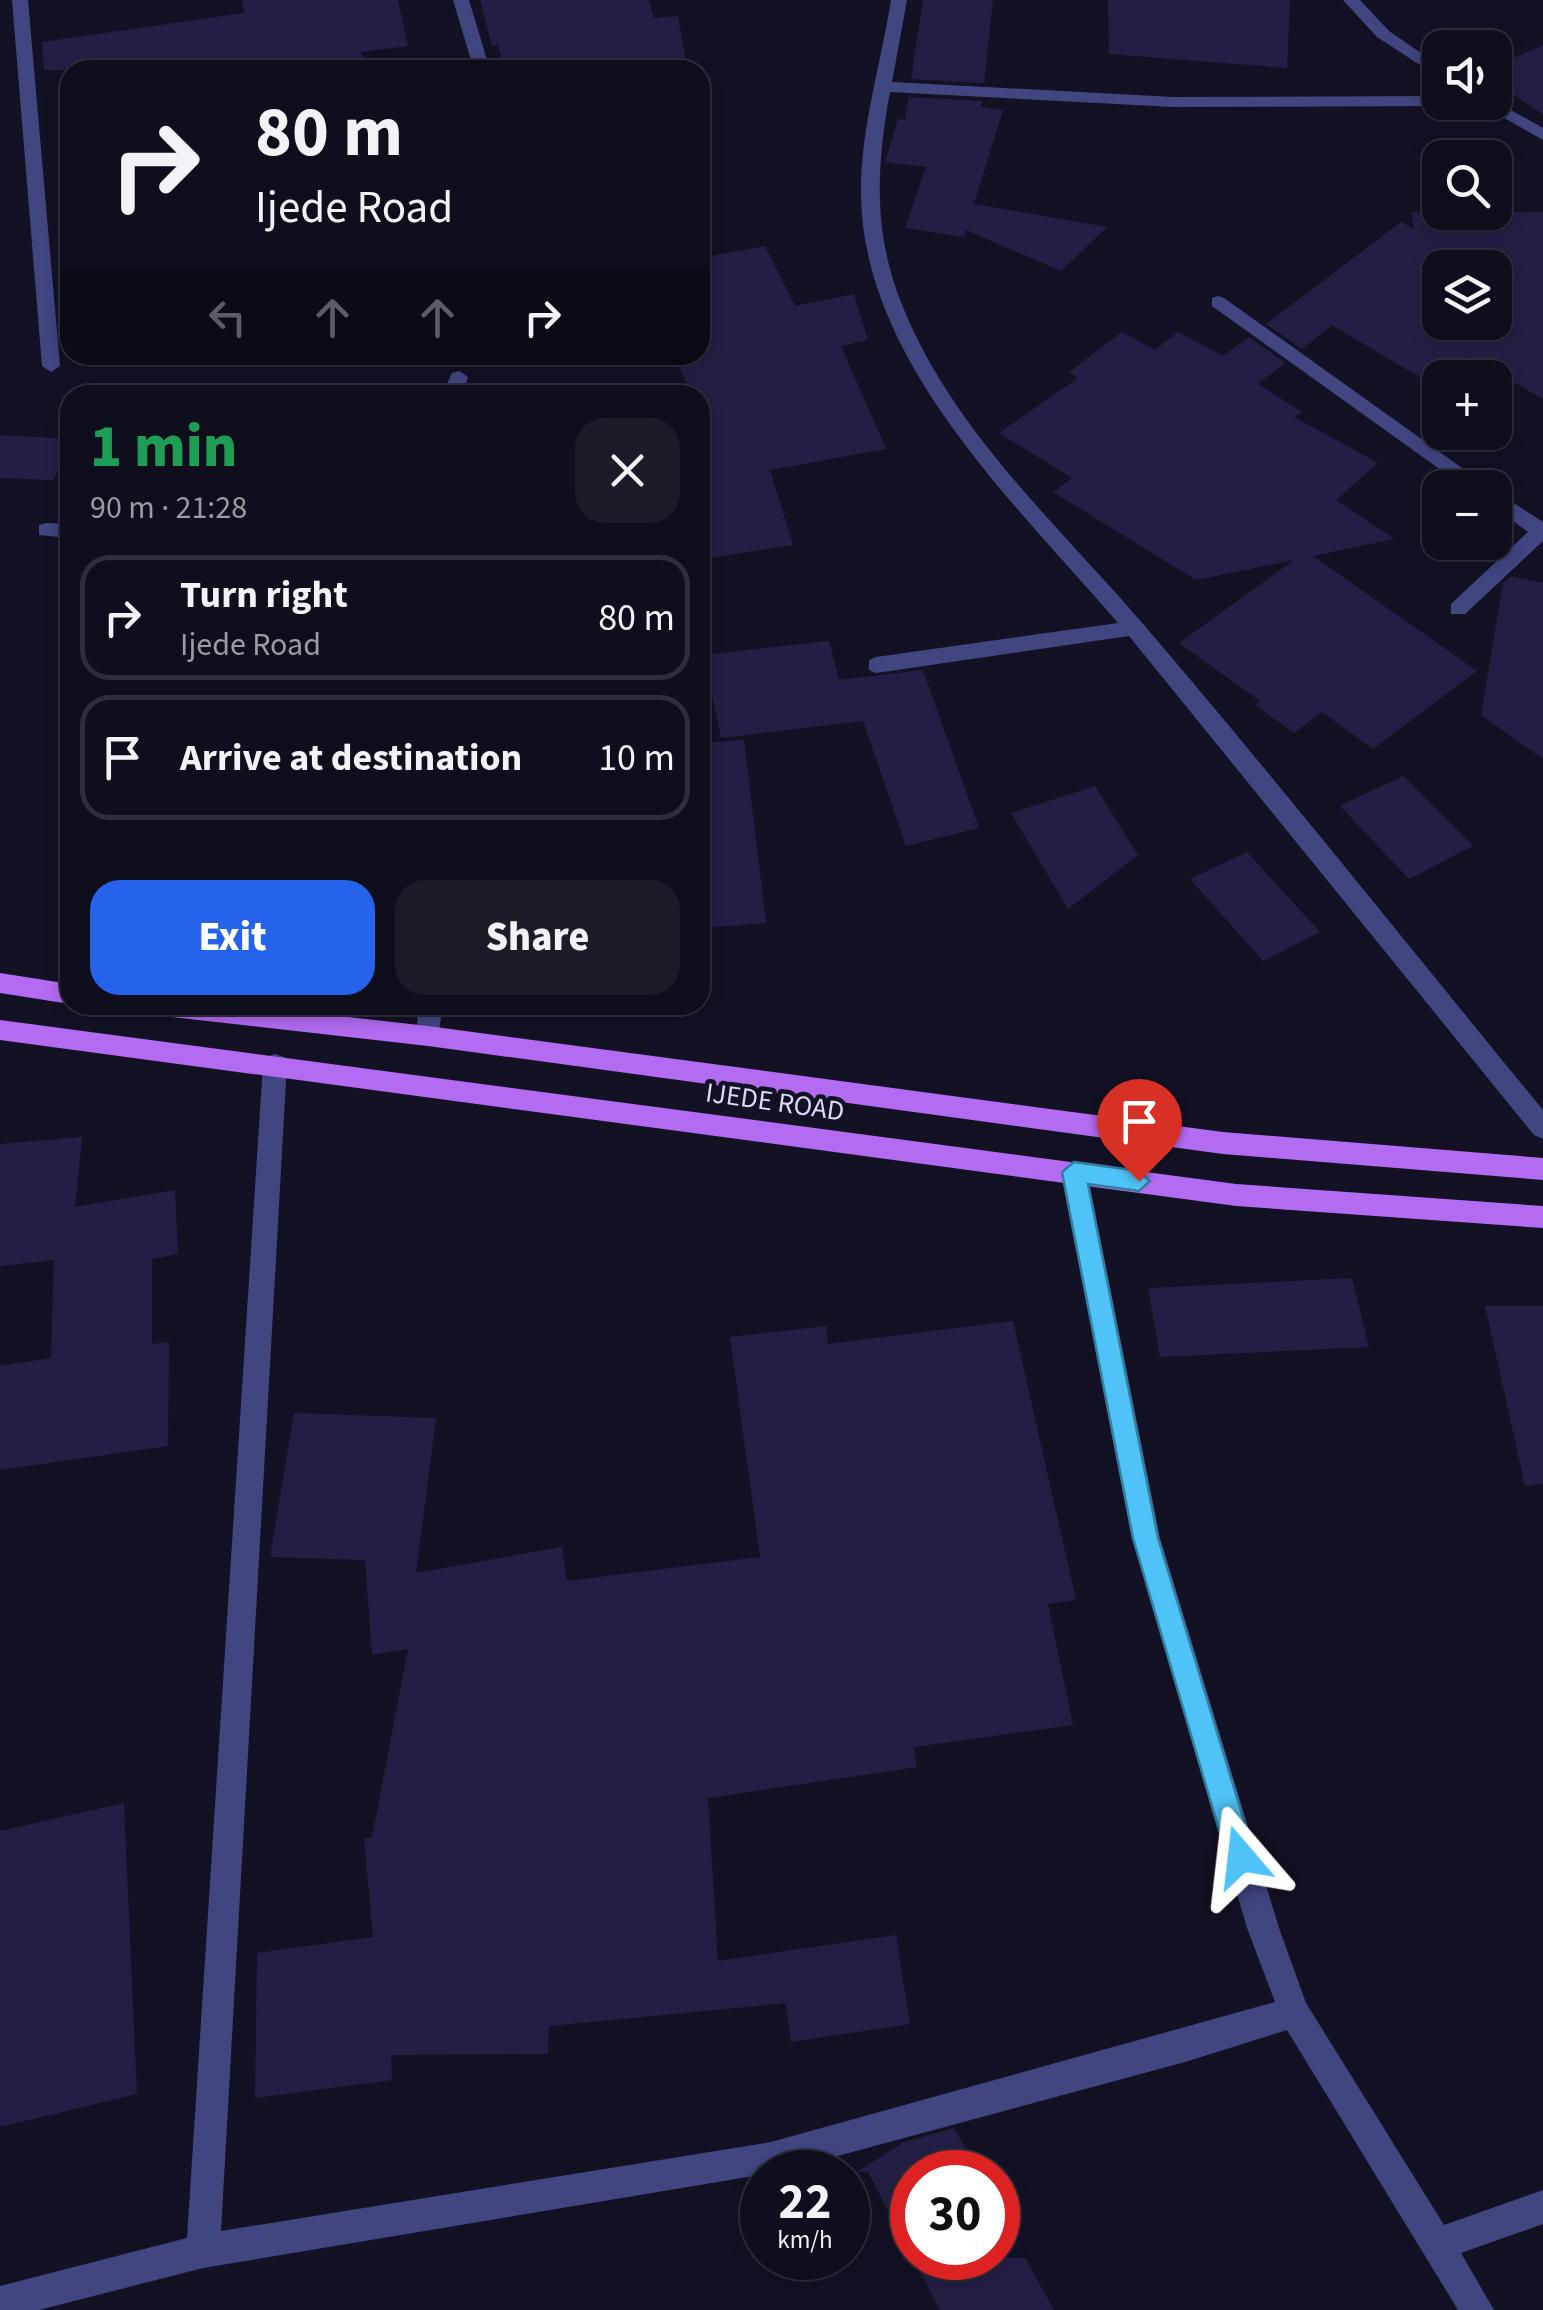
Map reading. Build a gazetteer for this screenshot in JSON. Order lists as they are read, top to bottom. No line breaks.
{"streets":{"main road":["IJEDE ROAD"]},"page":{"map_buttons":["+","−"],"turn":["80 m","Ijede Road"],"heading":["1 min","90 m · 21:28"],"list":[{"name":"Turn right","note":"Ijede Road","value":"80 m"},{"name":"Arrive at destination","value":"10 m"}],"buttons":["Exit","Share"],"speed":"22 km/h","limit":"30"}}
